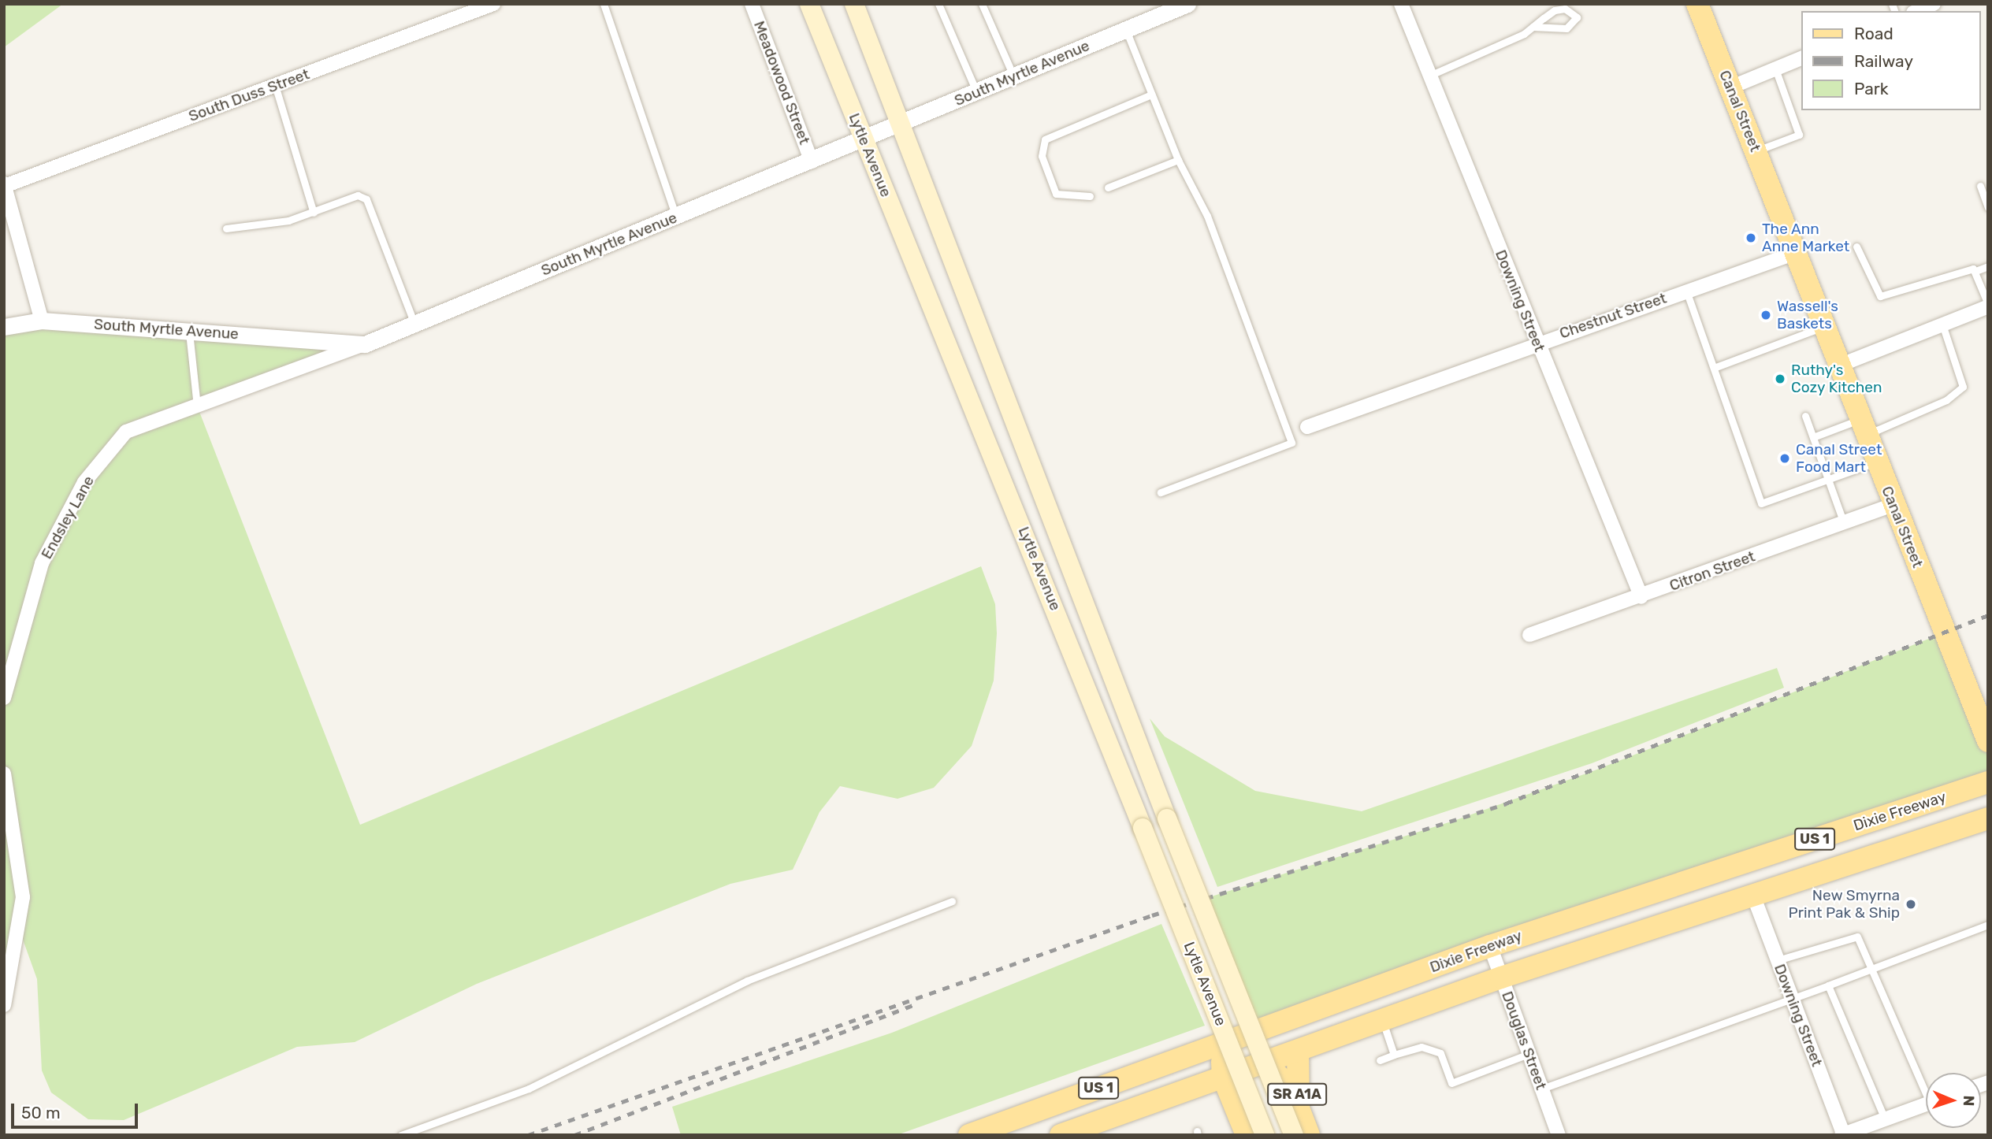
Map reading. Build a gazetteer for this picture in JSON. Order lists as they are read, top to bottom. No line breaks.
{"streets":{"main road":["Canal Street","Lytle Avenue","Dixie Freeway","US 1","SR A1A"],"street":["South Myrtle Avenue","Meadowood Street","South Duss Street","Downing Street","Chestnut Street","Endsley Lane","Citron Street","Douglas Street"]},"crossings":[["South Myrtle Avenue","Meadowood Street"],["South Myrtle Avenue","Lytle Avenue"],["South Myrtle Avenue","Endsley Lane"],["Canal Street","Chestnut Street"],["Canal Street","Citron Street"],["Downing Street","Chestnut Street"],["Downing Street","Citron Street"],["Downing Street","US 1"],["Dixie Freeway","Douglas Street"],["US 1","Douglas Street"],["US 1","SR A1A"]],"places":["The Ann Anne Market","Wassell's Baskets","Ruthy's Cozy Kitchen","Canal Street Food Mart","New Smyrna Print Pak & Ship"],"legend":["Road","Railway","Park"],"scale_bar":"50 m","north":"right"}
